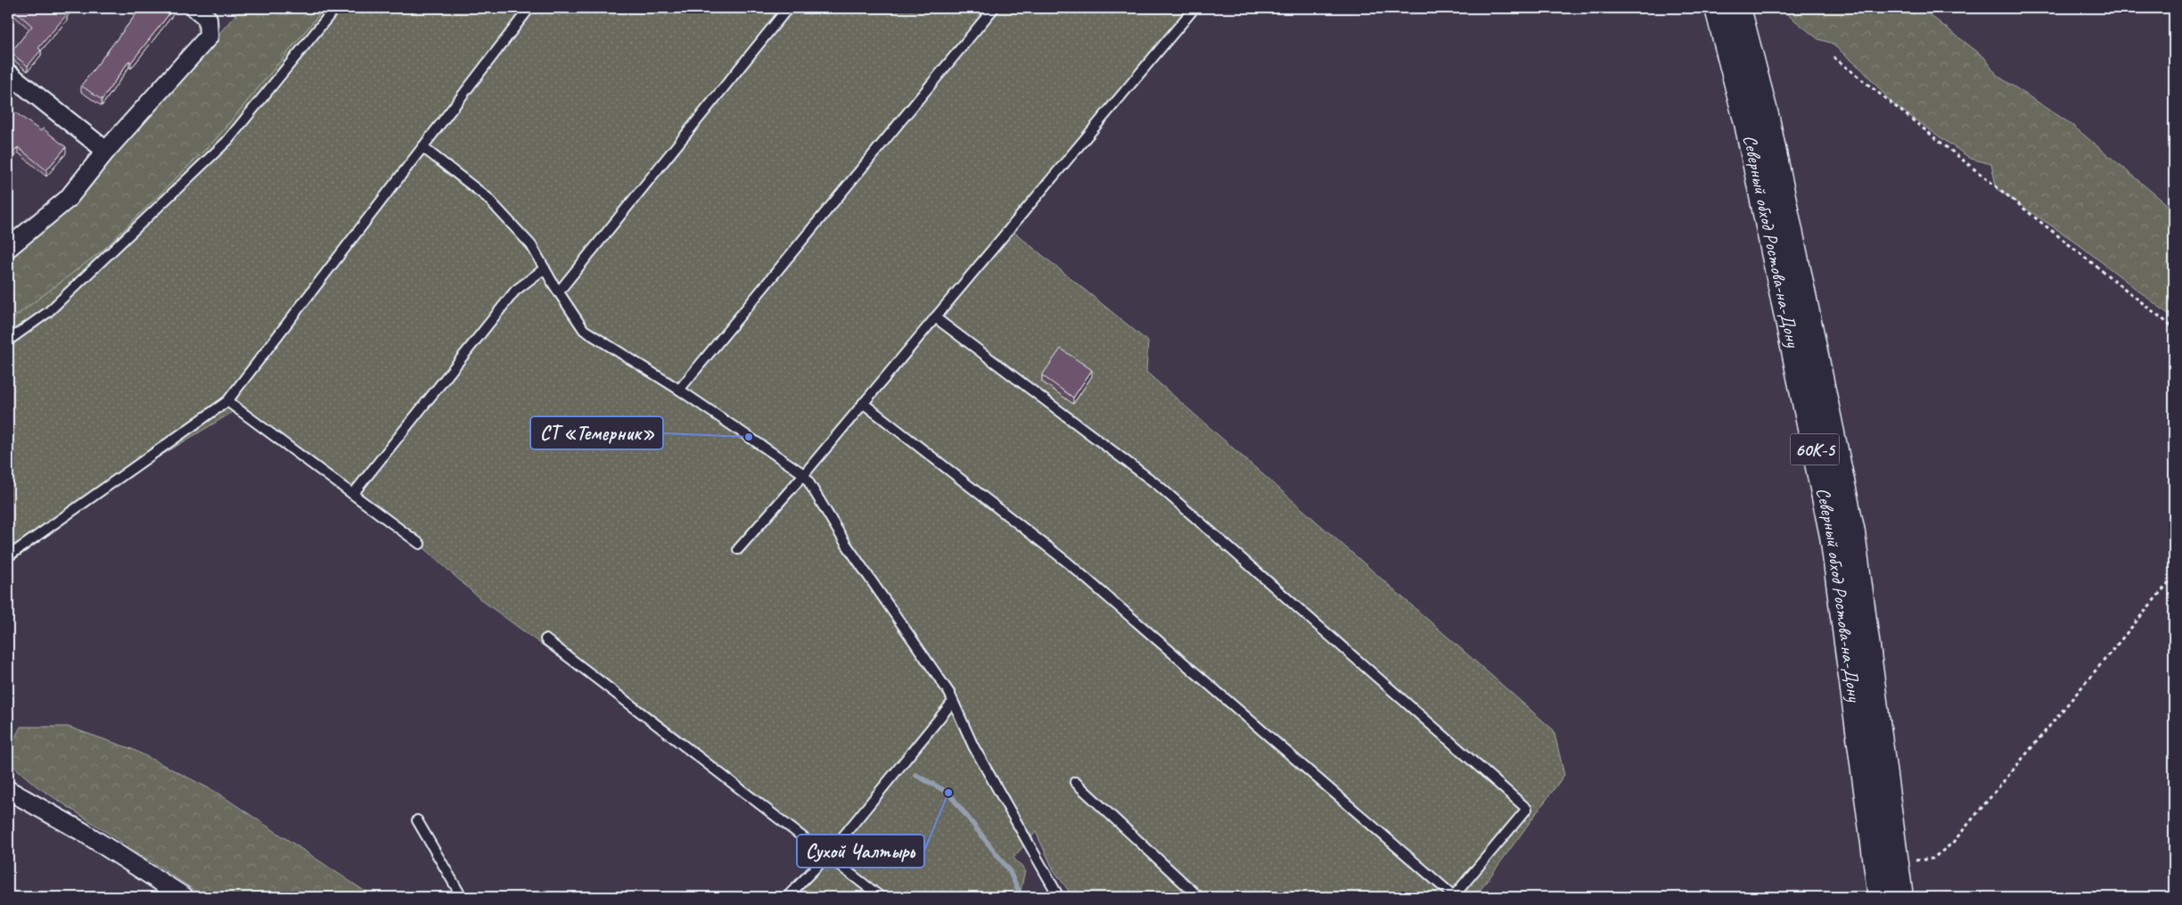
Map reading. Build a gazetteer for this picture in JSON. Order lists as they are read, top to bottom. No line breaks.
{"streets":{"highway":["Северный обход Ростова-на-Дону","60К-5"]},"places":["СТ «Темерник»","Сухой Чалтырь"]}
